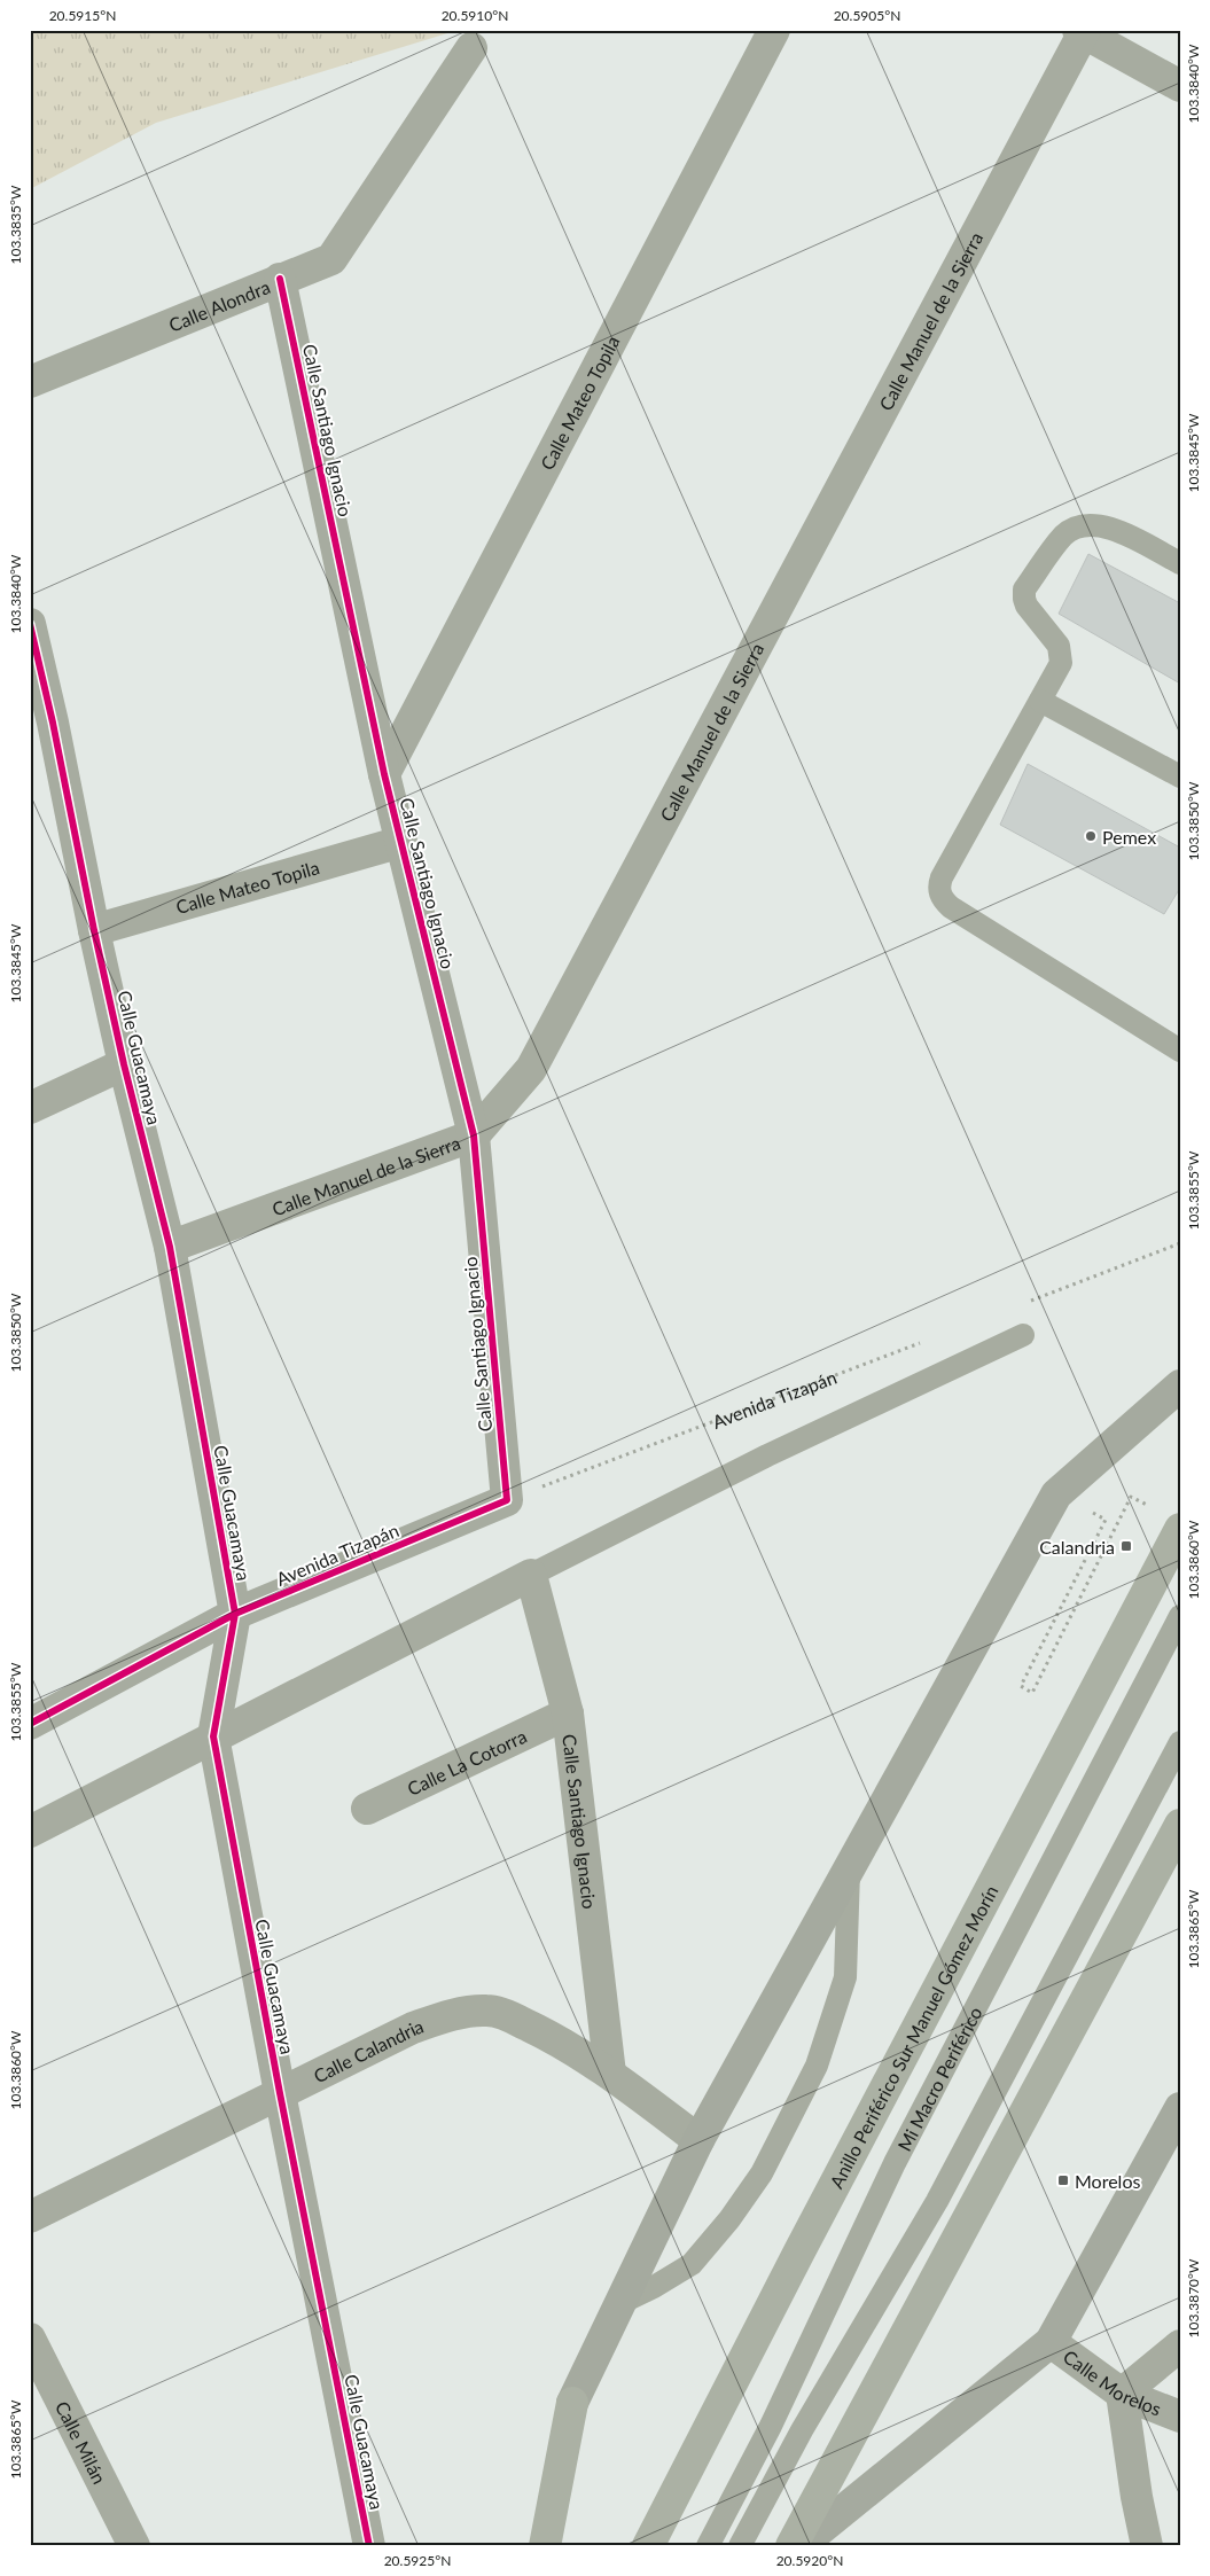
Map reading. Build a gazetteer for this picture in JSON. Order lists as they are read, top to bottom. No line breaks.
{"streets":{"highway":["Anillo Periférico Sur Manuel Gómez Morín"],"street":["Calle Alondra","Calle Manuel de la Sierra","Calle Mateo Topila","Calle Santiago Ignacio","Calle Guacamaya","Avenida Tizapán","Calle La Cotorra","Calle Calandria","Calle Morelos","Calle Milán"],"lane":["Mi Macro Periférico"]},"crossings":[["Calle Alondra","Calle Santiago Ignacio"],["Calle Manuel de la Sierra","Calle Santiago Ignacio"],["Calle Manuel de la Sierra","Calle Guacamaya"],["Calle Mateo Topila","Calle Santiago Ignacio"],["Calle Mateo Topila","Calle Guacamaya"],["Calle Santiago Ignacio","Avenida Tizapán"],["Calle Santiago Ignacio","Calle La Cotorra"],["Calle Santiago Ignacio","Calle Calandria"],["Calle Guacamaya","Avenida Tizapán"],["Calle Guacamaya","Calle Calandria"]],"places":{"other":["Pemex"],"transit":["Calandria","Morelos"]},"coordinates":["20.5915°N","20.5910°N","20.5905°N","103.3840°W","103.3835°W","103.3845°W","103.3850°W","103.3855°W","103.3860°W","103.3865°W","103.3870°W","20.5925°N","20.5920°N"]}
